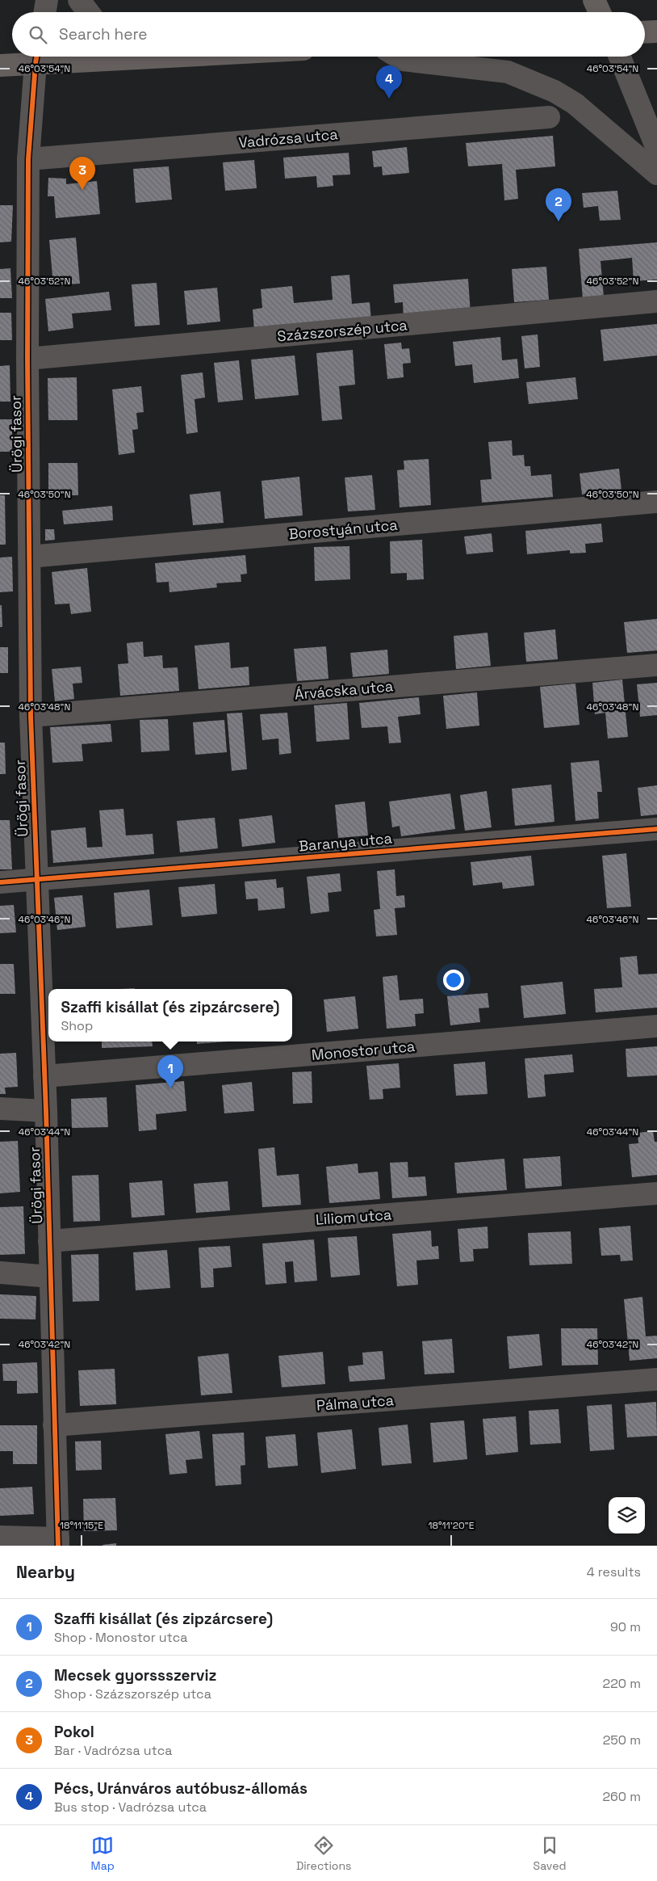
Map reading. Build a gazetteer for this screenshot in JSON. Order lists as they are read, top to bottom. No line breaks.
{"streets":{"street":["Vadrózsa utca","Százszorszép utca","Ürögi fasor","Borostyán utca","Árvácska utca","Baranya utca","Monostor utca","Liliom utca","Pálma utca"]},"crossings":[["Vadrózsa utca","Ürögi fasor"],["Százszorszép utca","Ürögi fasor"],["Ürögi fasor","Borostyán utca"],["Ürögi fasor","Árvácska utca"],["Ürögi fasor","Baranya utca"],["Ürögi fasor","Monostor utca"],["Ürögi fasor","Liliom utca"],["Ürögi fasor","Pálma utca"]],"page":{"search":"Search here","pins":["4","3","2","1"],"popup":["Szaffi kisállat (és zipzárcsere)","Shop"],"heading":["Nearby","4 results"],"list":[{"mark":"1","name":"Szaffi kisállat (és zipzárcsere)","note":"Shop · Monostor utca","value":"90 m"},{"mark":"2","name":"Mecsek gyorssszerviz","note":"Shop · Százszorszép utca","value":"220 m"},{"mark":"3","name":"Pokol","note":"Bar · Vadrózsa utca","value":"250 m"},{"mark":"4","name":"Pécs, Uránváros autóbusz-állomás","note":"Bus stop · Vadrózsa utca","value":"260 m"}],"nav":["Map","Directions","Saved"]},"coordinates":["46°03'54\"N","46°03'52\"N","46°03'50\"N","46°03'48\"N","46°03'46\"N","46°03'44\"N","46°03'42\"N","18°11'15\"E","18°11'20\"E"]}
